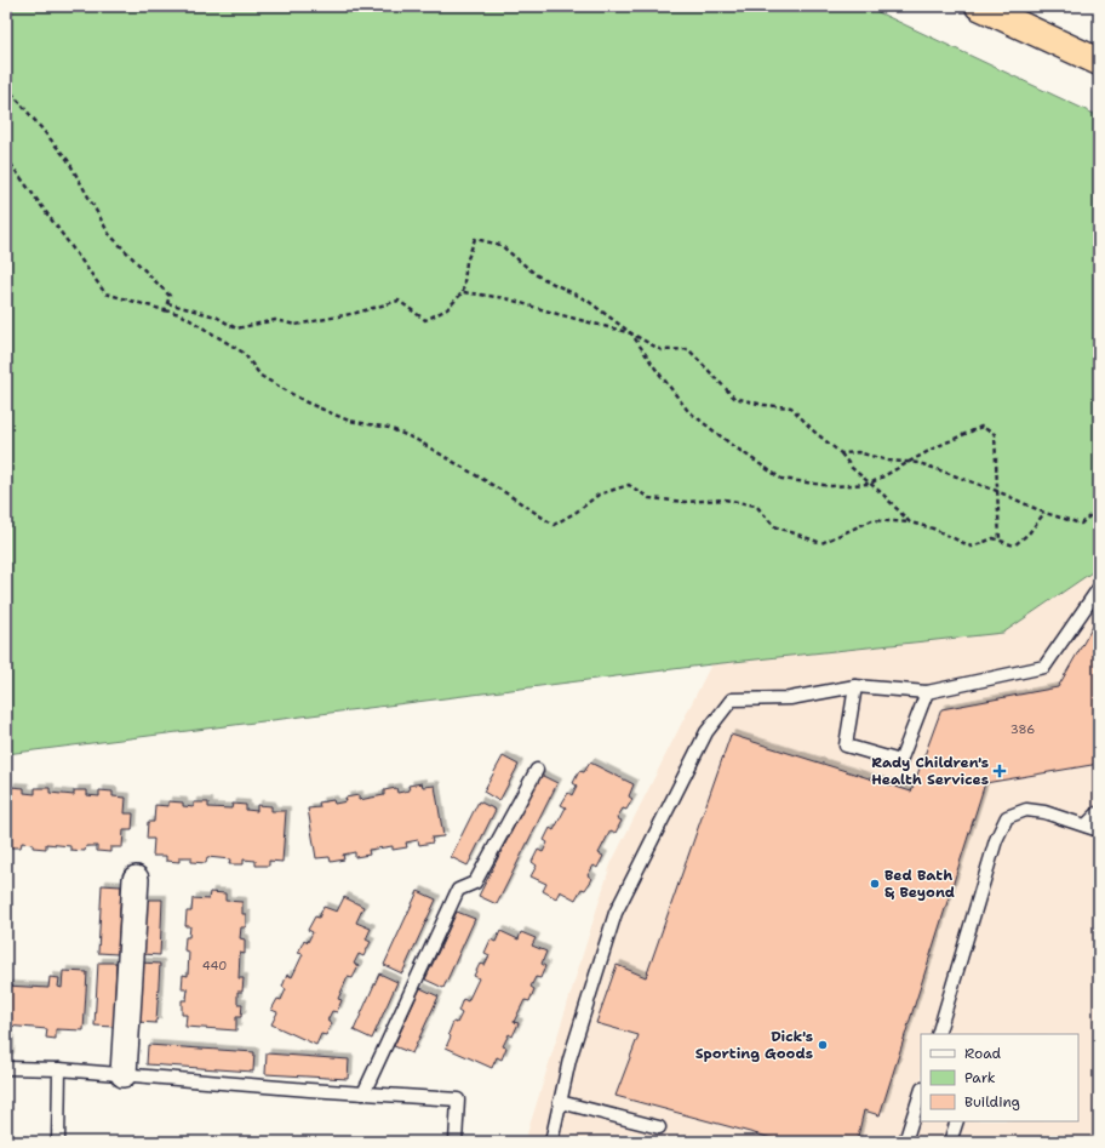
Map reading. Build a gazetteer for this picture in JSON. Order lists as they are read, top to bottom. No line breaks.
{"places":{"health":["Rady Children's Health Services"],"other":["Bed Bath & Beyond","Dick's Sporting Goods"]},"house_numbers":["386","440"],"legend":["Road","Park","Building"]}
